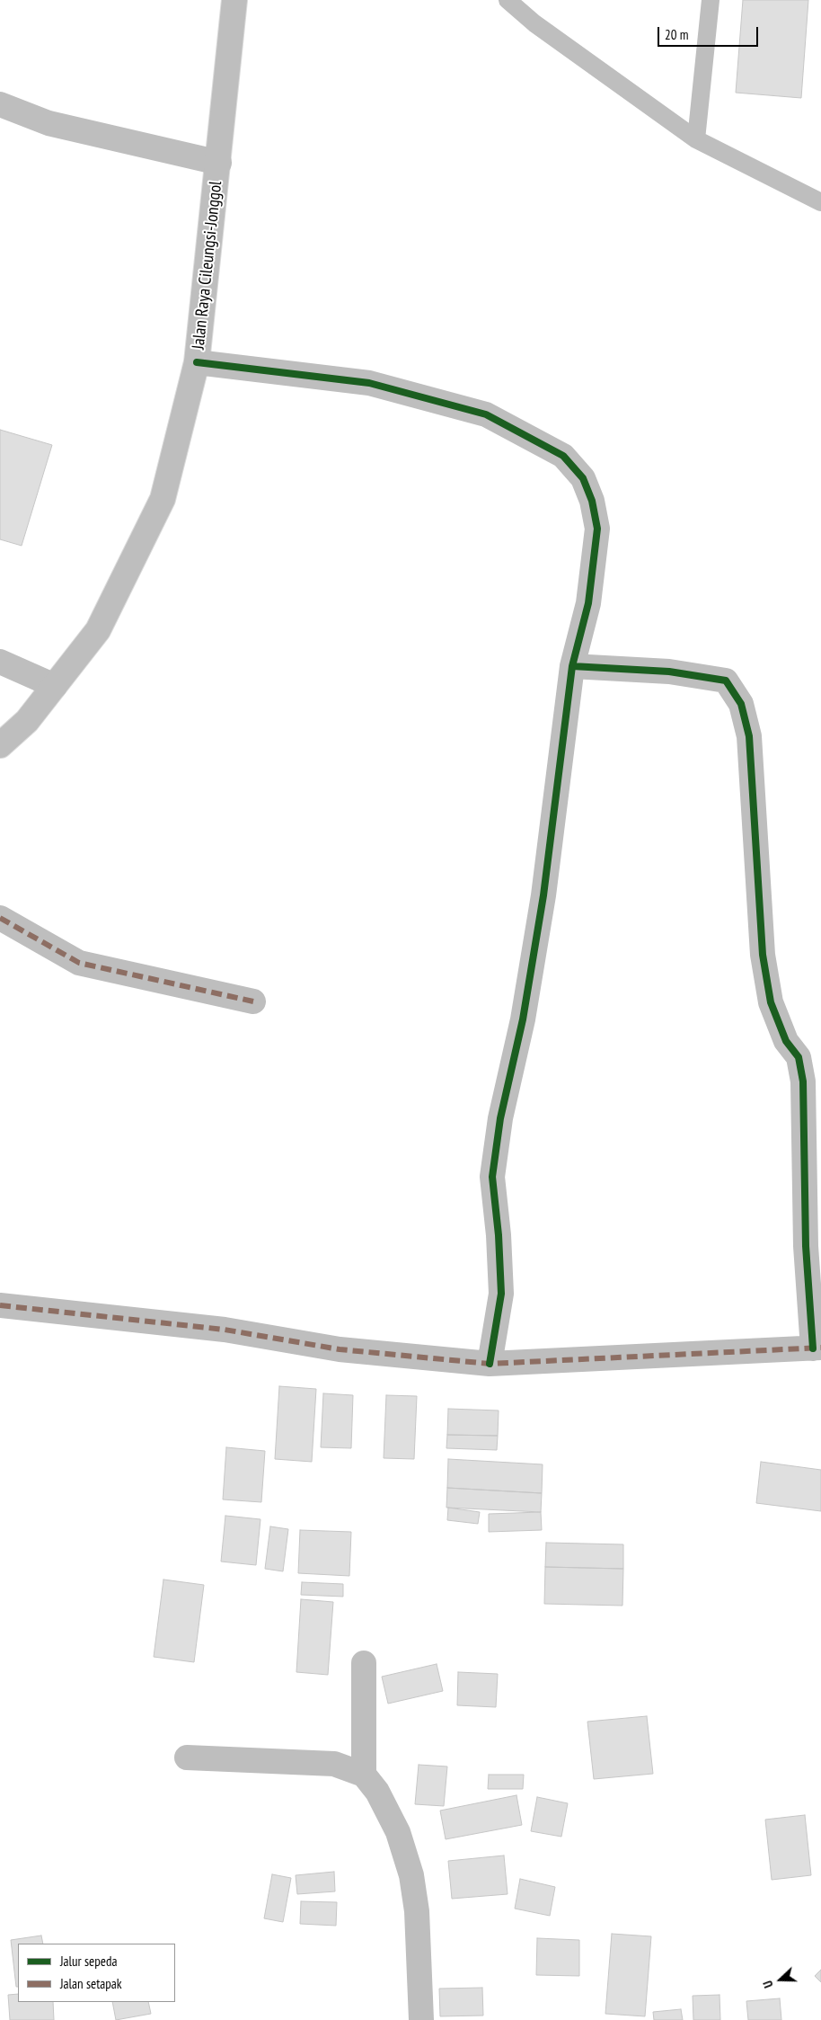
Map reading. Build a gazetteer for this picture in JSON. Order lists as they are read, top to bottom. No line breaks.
{"streets":{"street":["Jalan Raya Cileungsi-Jonggol"]},"legend":["Jalur sepeda","Jalan setapak"],"scale_bar":"20 m","north":"left"}
